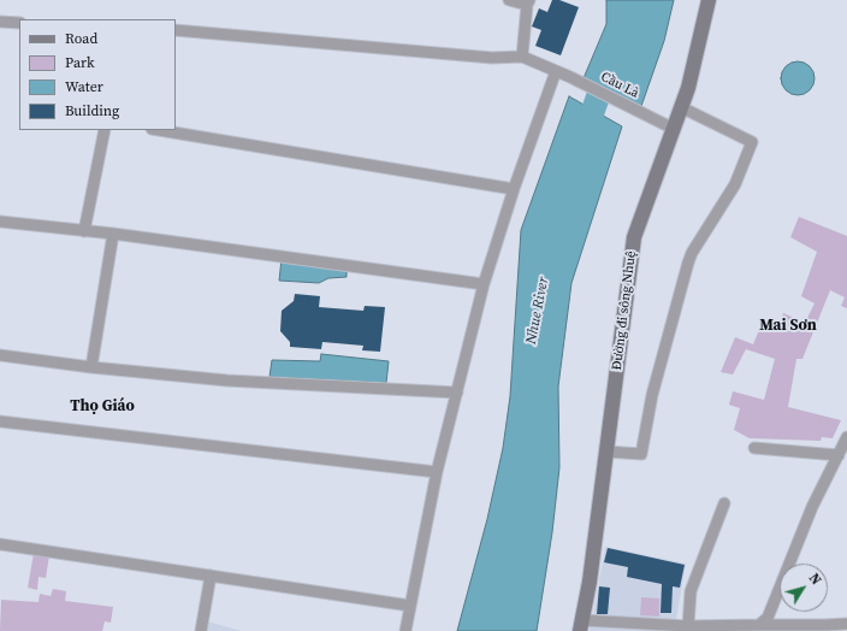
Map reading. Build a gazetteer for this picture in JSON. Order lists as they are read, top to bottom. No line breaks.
{"streets":{"street":["Cầu Là","Đường đi sông Nhuệ"]},"crossings":[["Cầu Là","Đường đi sông Nhuệ"]],"districts":["Mai Sơn","Thọ Giáo"],"water":["Nhue River"],"legend":["Road","Park","Water","Building"],"north":"top right"}
